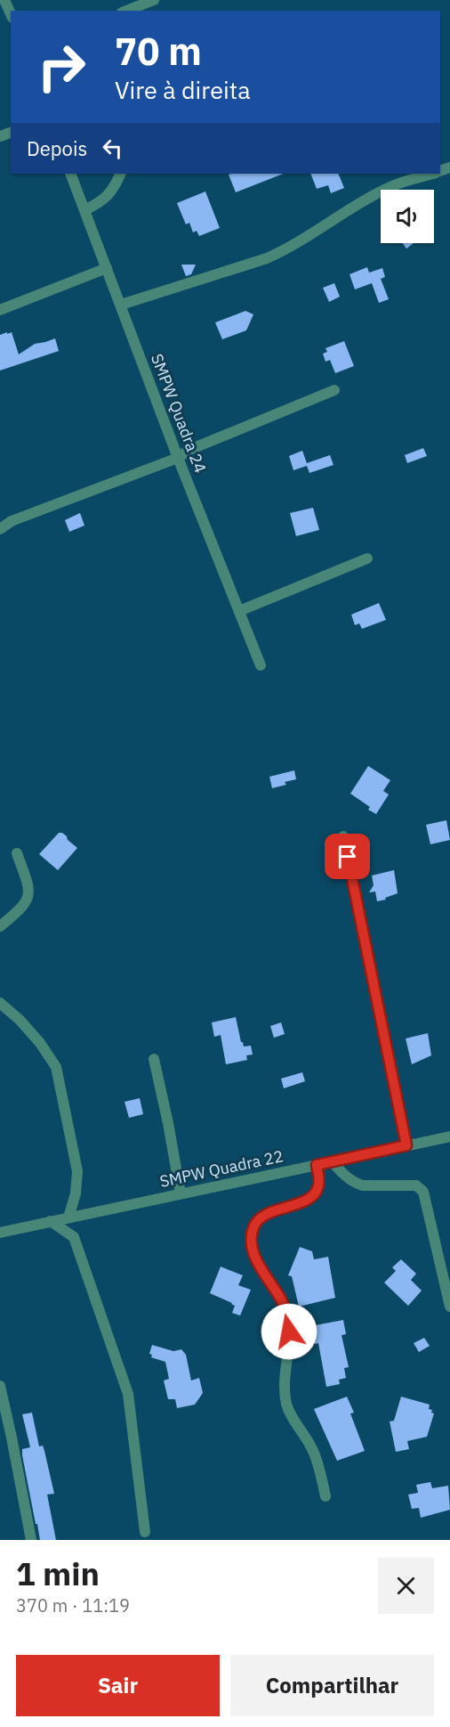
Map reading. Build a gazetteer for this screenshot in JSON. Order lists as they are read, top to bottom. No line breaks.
{"streets":{"street":["SMPW Quadra 24","SMPW Quadra 22"]},"page":{"turn":["70 m","Vire à direita"],"then":"Depois","heading":["1 min","370 m · 11:19"],"buttons":["Sair","Compartilhar"]}}
